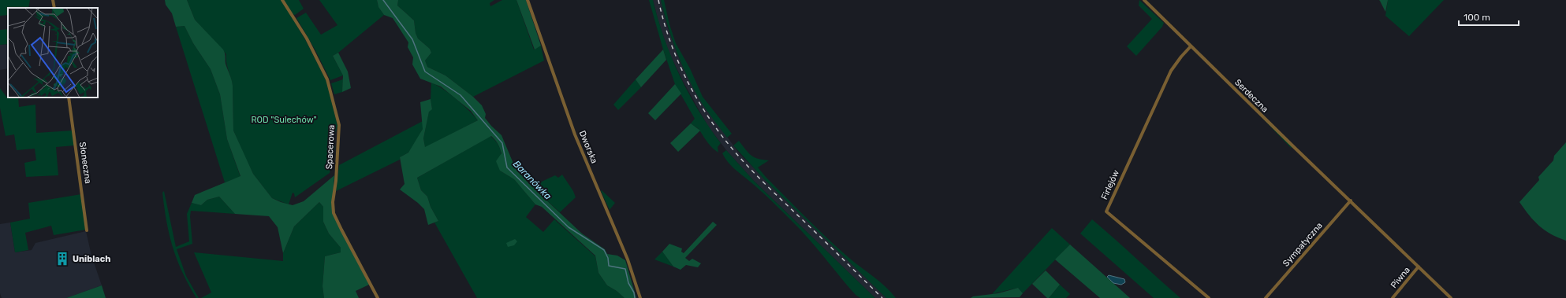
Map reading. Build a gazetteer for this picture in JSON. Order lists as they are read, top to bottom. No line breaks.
{"streets":{"street":["Serdeczna","Spacerowa","Dworska","Słoneczna","Firlejów","Sympatyczna","Piwna"]},"crossings":[["Serdeczna","Firlejów"],["Serdeczna","Sympatyczna"],["Serdeczna","Piwna"]],"water":["Baranówka"],"parks":["ROD \"Sulechów\""],"places":{"building":["Uniblach"]},"scale_bar":"100 m"}
